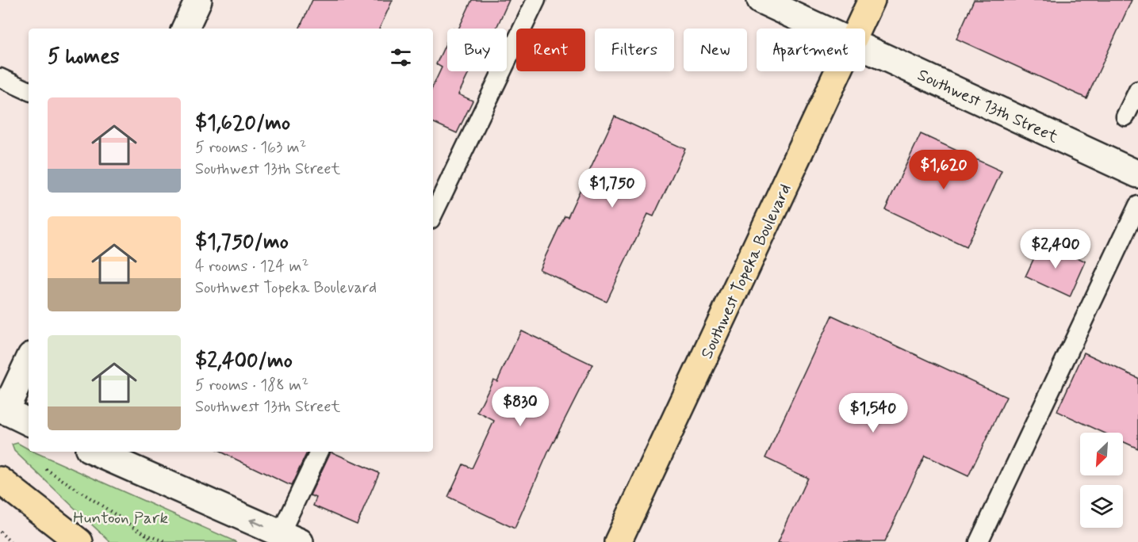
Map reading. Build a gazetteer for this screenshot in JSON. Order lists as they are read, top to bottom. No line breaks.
{"streets":{"main road":["Southwest Topeka Boulevard"],"street":["Southwest 13th Street"]},"parks":["Huntoon Park"],"north":"bottom left","page":{"chip":["Buy","Rent","Filters","New","Apartment"],"heading":"5 homes","list":[{"name":"$1,620/mo","note":"5 rooms · 163 m² · Southwest 13th Street"},{"name":"$1,750/mo","note":"4 rooms · 124 m² · Southwest Topeka Boulevard"},{"name":"$2,400/mo","note":"5 rooms · 188 m² · Southwest 13th Street"}],"price":["$1,620","$1,750","$2,400","$830","$1,540"]}}
